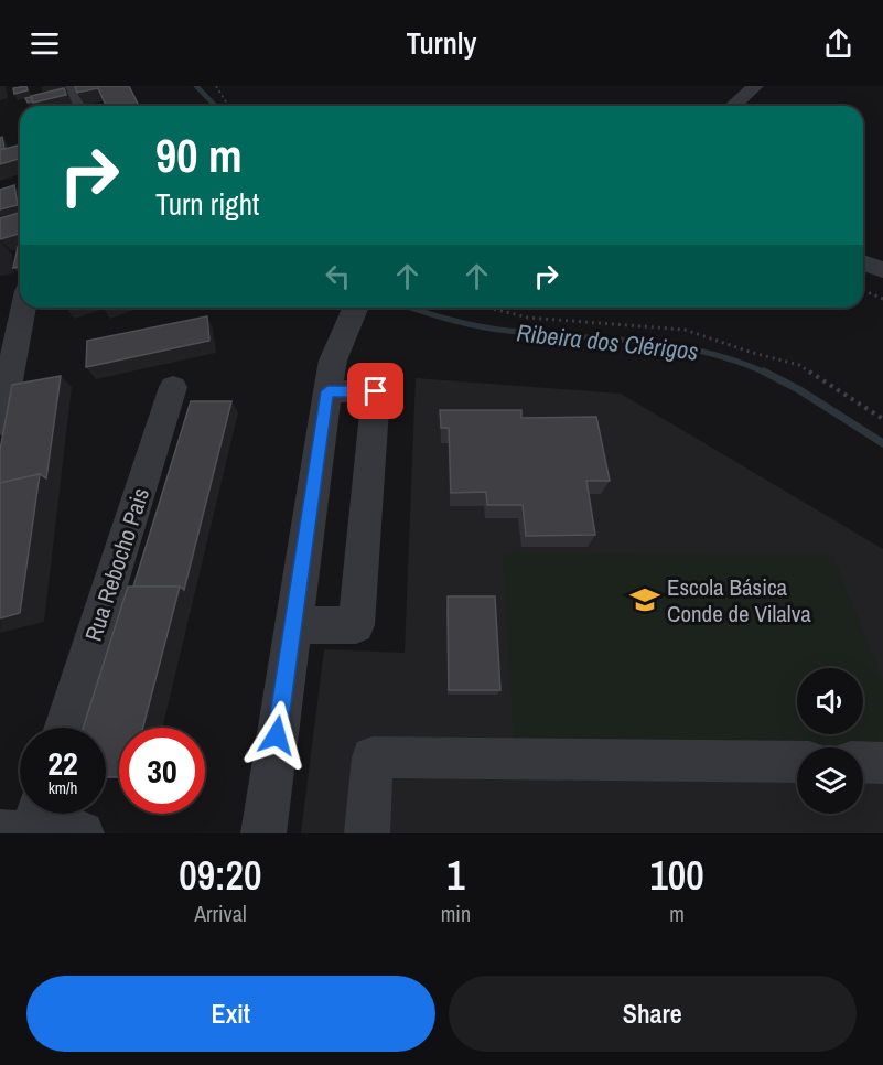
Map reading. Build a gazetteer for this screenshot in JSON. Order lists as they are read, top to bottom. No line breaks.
{"streets":{"street":["Rua Rebocho Pais"]},"water":["Ribeira dos Clérigos"],"places":{"school or university":["Escola Básica Conde de Vilalva"]},"page":{"header":"Turnly","turn":["90 m","Turn right"],"speed":"22 km/h","limit":"30","eta":["09:20","Arrival","1","min","100","m"],"buttons":["Exit","Share"]}}
